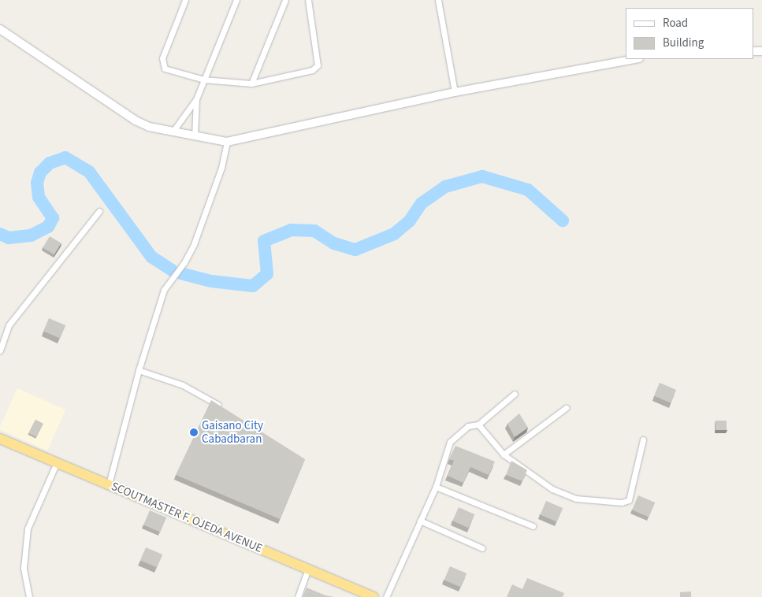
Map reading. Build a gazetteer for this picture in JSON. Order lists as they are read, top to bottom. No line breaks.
{"streets":{"highway":["SCOUTMASTER F. OJEDA AVENUE"]},"places":["Gaisano City Cabadbaran"],"legend":["Road","Building"]}
